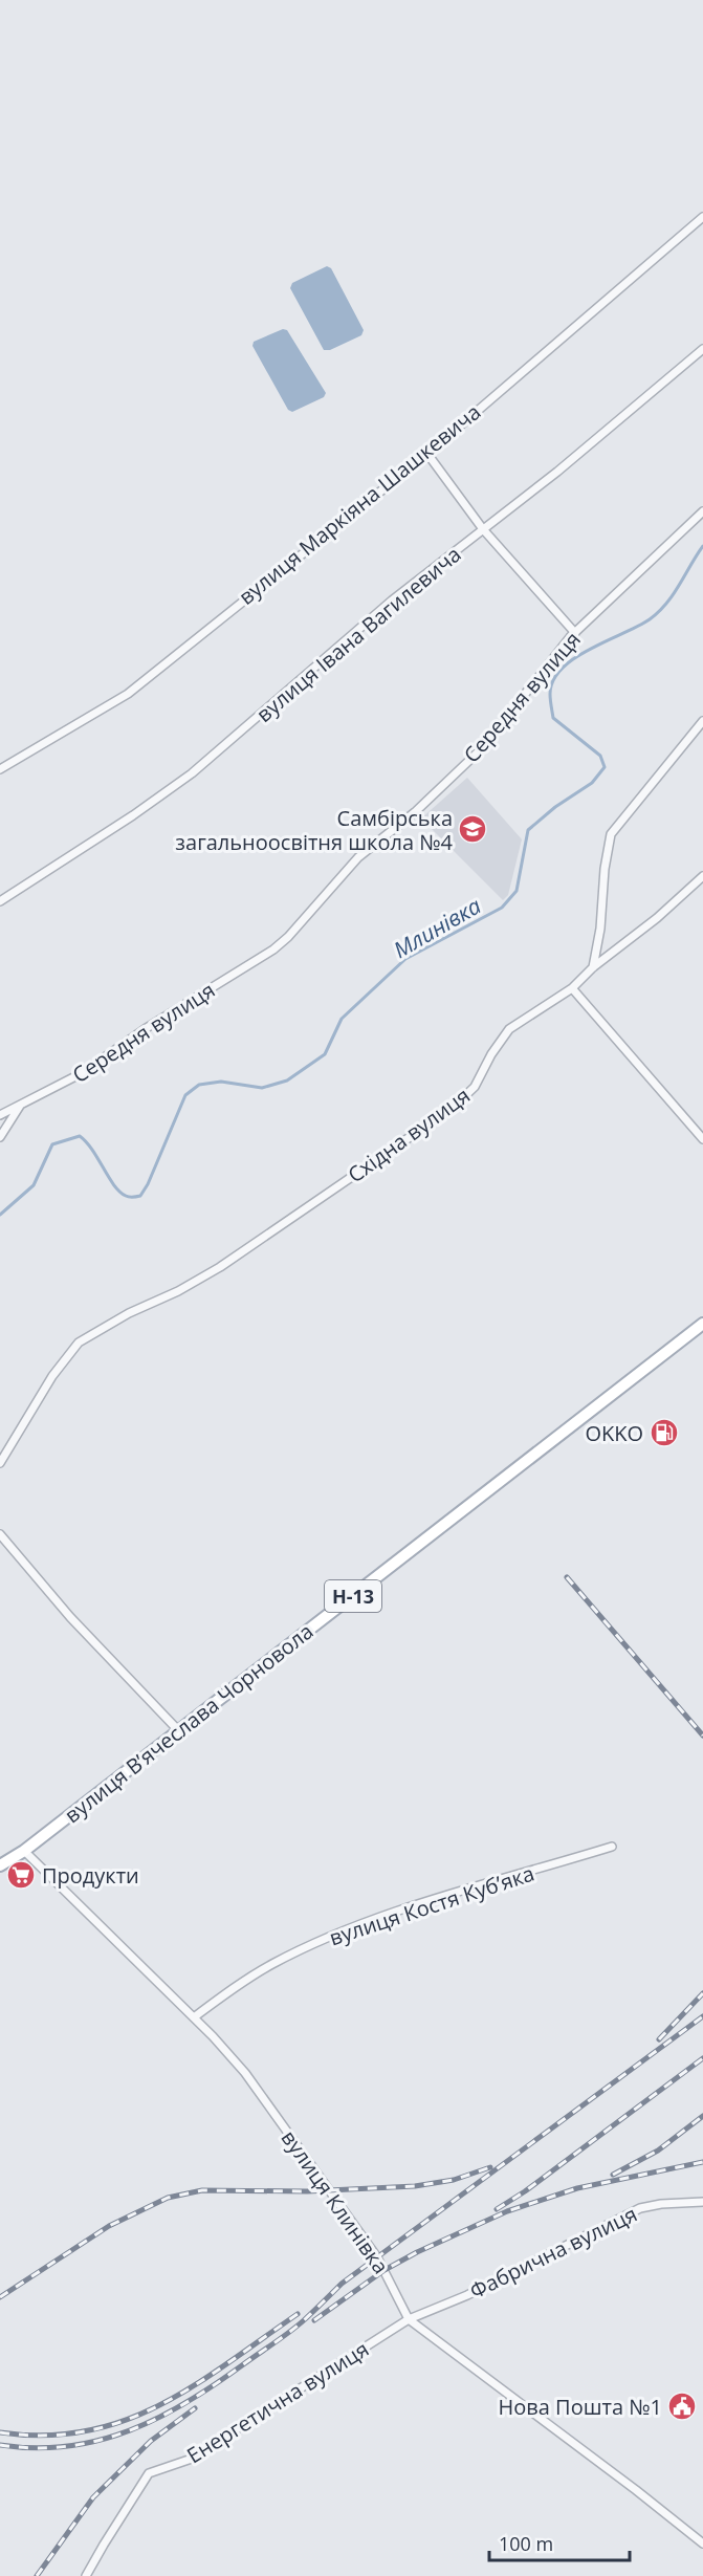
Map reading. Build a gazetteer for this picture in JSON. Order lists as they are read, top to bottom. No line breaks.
{"streets":{"main road":["Н-13","вулиця Вʼячеслава Чорновола"],"street":["вулиця Маркіяна Шашкевича","вулиця Івана Вагилевича","Середня вулиця","Східна вулиця","вулиця Костя Кубʼяка","вулиця Клинівка","Фабрична вулиця","Енергетична вулиця"]},"crossings":[["вулиця Вʼячеслава Чорновола","вулиця Клинівка"],["вулиця Костя Кубʼяка","вулиця Клинівка"],["вулиця Клинівка","Фабрична вулиця"],["вулиця Клинівка","Енергетична вулиця"],["Фабрична вулиця","Енергетична вулиця"]],"water":["Млинівка"],"places":{"school or university":["Самбірська загальноосвітня школа №4"],"fuel station":["OKKO"],"supermarket":["Продукти"],"public building":["Нова Пошта №1"]},"scale_bar":"100 m"}
